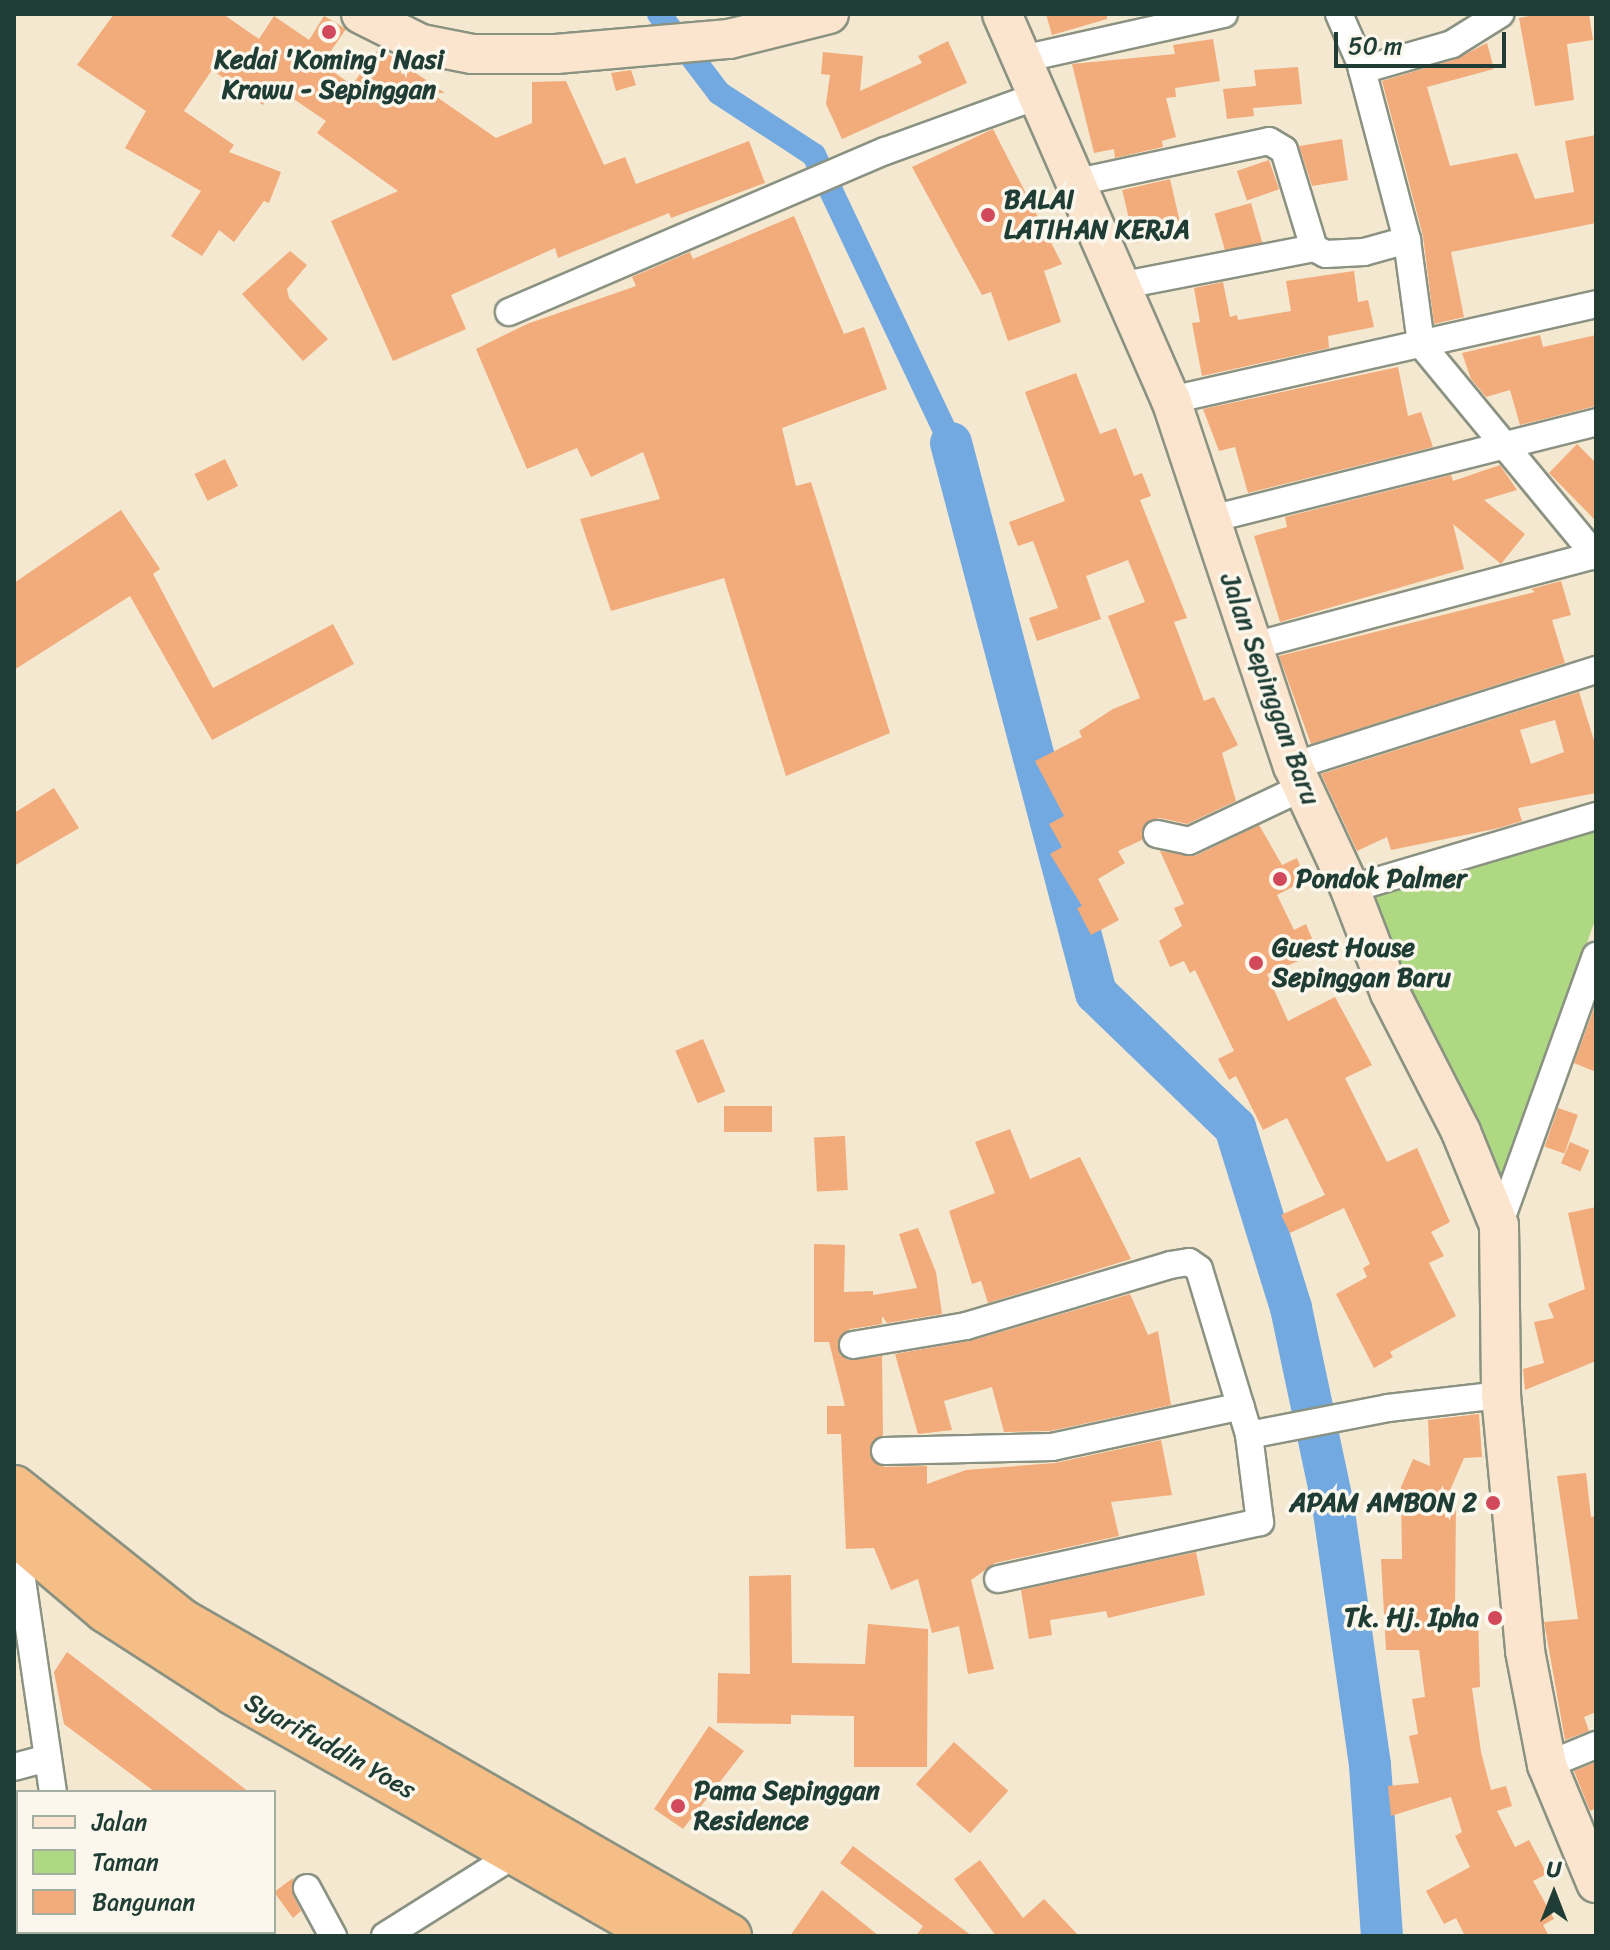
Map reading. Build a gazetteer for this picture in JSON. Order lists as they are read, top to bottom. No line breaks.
{"streets":{"highway":["Syarifuddin Yoes"],"street":["Jalan Sepinggan Baru"]},"places":["Kedai 'Koming' Nasi Krawu - Sepinggan","BALAI LATIHAN KERJA","Pondok Palmer","Guest House Sepinggan Baru","APAM AMBON 2","Tk. Hj. Ipha","Pama Sepinggan Residence"],"legend":["Jalan","Taman","Bangunan"],"scale_bar":"50 m","north":"top"}
